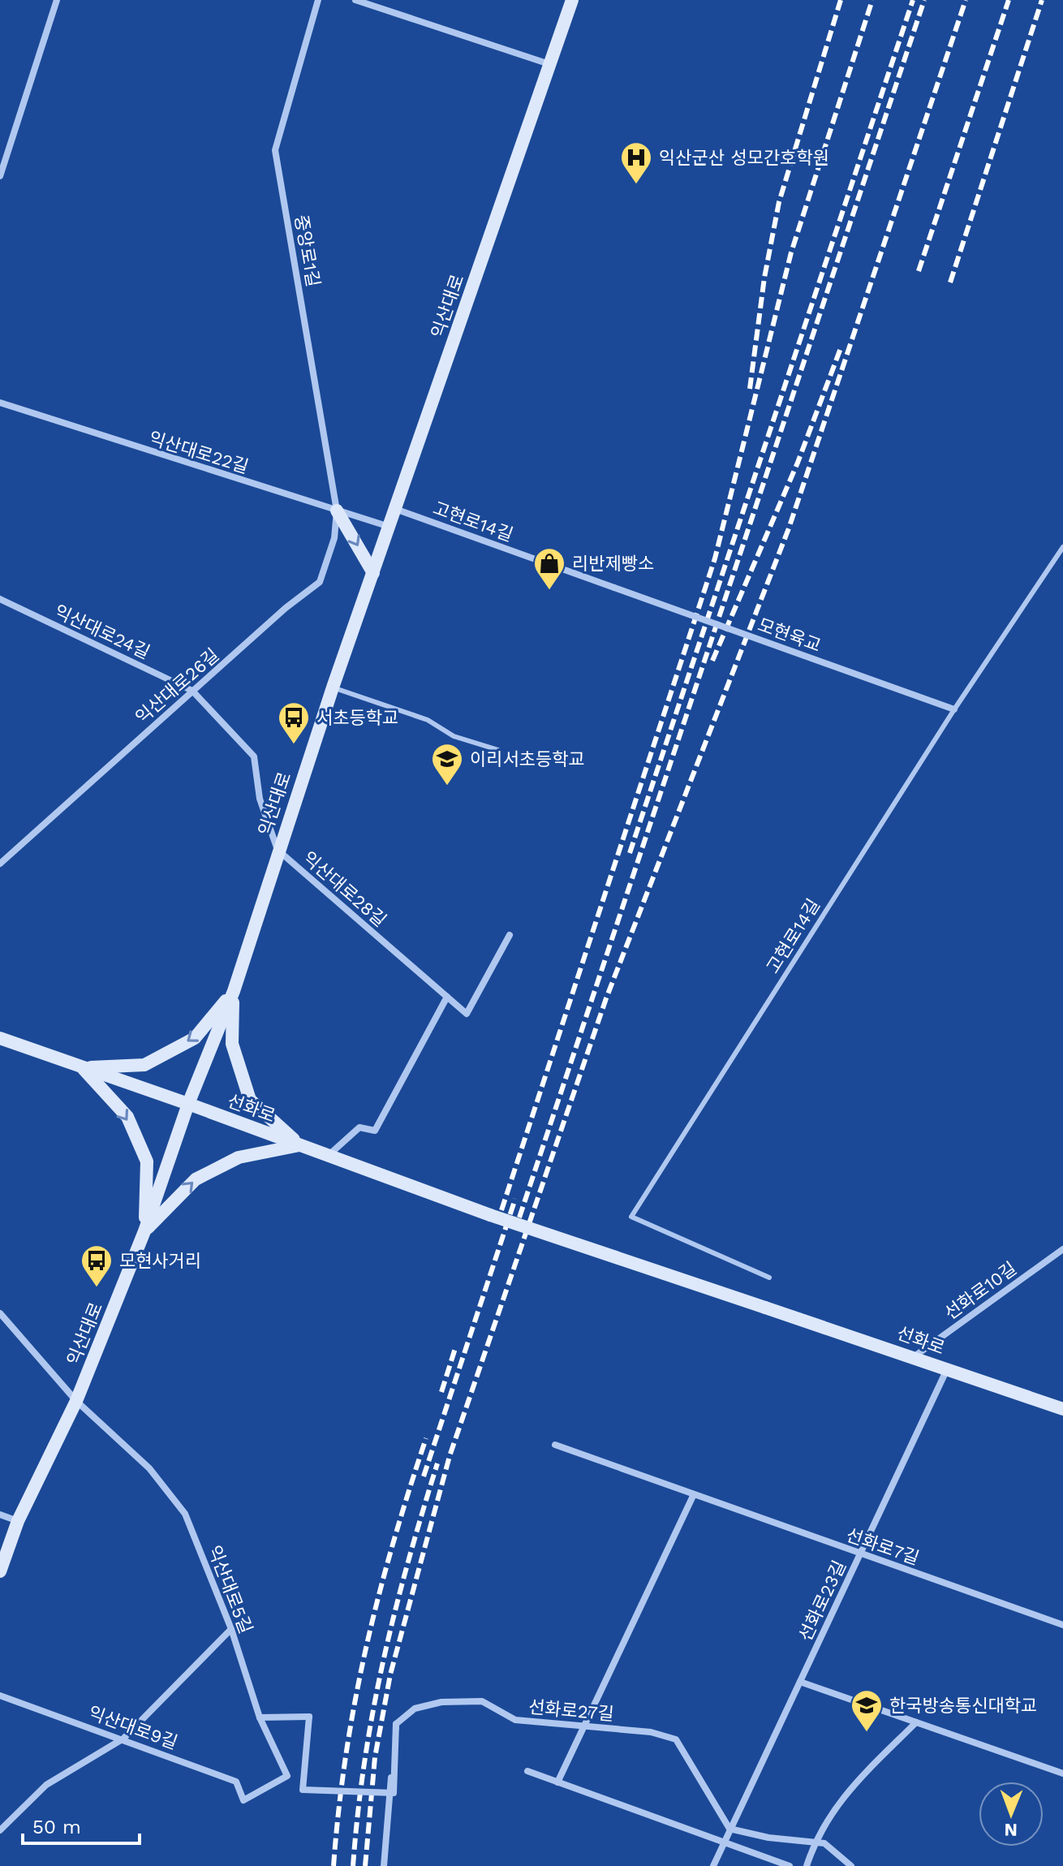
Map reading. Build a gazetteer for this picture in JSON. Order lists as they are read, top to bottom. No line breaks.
{"streets":{"main road":["익산대로","선화로"],"street":["중앙로1길","익산대로22길","고현로14길","익산대로24길","모현육교","익산대로26길","익산대로28길","선화로10길","선화로7길","익산대로5길","선화로23길","선화로27길","익산대로9길"]},"crossings":[["중앙로1길","익산대로22길"],["중앙로1길","익산대로26길"],["익산대로","익산대로22길"],["익산대로","고현로14길"],["익산대로","익산대로28길"],["익산대로","선화로"],["익산대로","익산대로5길"],["익산대로22길","익산대로26길"],["고현로14길","모현육교"],["익산대로24길","익산대로26길"],["익산대로24길","익산대로28길"],["익산대로26길","익산대로28길"],["선화로","선화로10길"],["선화로","선화로23길"],["선화로7길","선화로23길"],["익산대로5길","익산대로9길"],["선화로23길","선화로27길"]],"places":{"hospital":["익산군산 성모간호학원"],"shop":["리반제빵소"],"bus stop":["서초등학교","모현사거리"],"school or university":["이리서초등학교","한국방송통신대학교"]},"scale_bar":"50 m","north":"bottom"}
